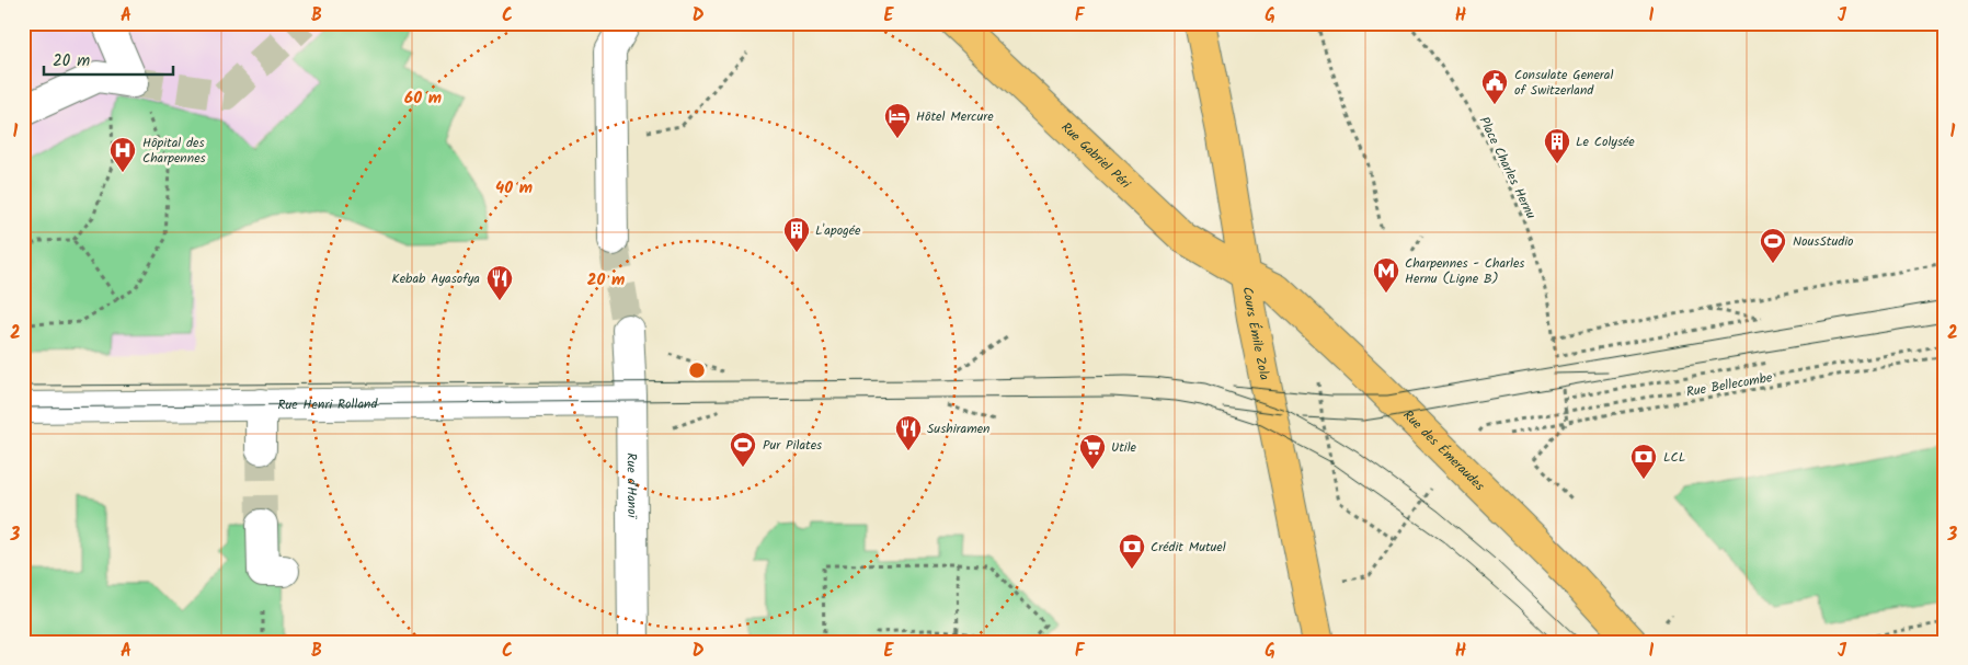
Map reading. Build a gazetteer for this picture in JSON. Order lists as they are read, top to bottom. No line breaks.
{"streets":{"main road":["Rue Gabriel Péri","Cours Émile Zola","Rue des Émeraudes"],"street":["Rue Henri Rolland","Rue d'Hanoï"],"path":["Place Charles Hernu","Rue Bellecombe"]},"crossings":[["Rue Gabriel Péri","Cours Émile Zola"],["Rue Gabriel Péri","Rue des Émeraudes"],["Cours Émile Zola","Rue des Émeraudes"],["Rue Henri Rolland","Rue d'Hanoï"]],"places":{"public building":["Consulate General of Switzerland"],"hotel":["Hôtel Mercure"],"building":["Le Colysée","L'apogée"],"hospital":["Hôpital des Charpennes"],"sports":["NousStudio","Pur Pilates"],"metro station":["Charpennes - Charles Hernu (Ligne B)"],"restaurant":["Kebab Ayasofya","Sushiramen"],"supermarket":["Utile"],"bank":["LCL","Crédit Mutuel"]},"scale_bar":"20 m","grid":{"columns":["A","B","C","D","E","F","G","H","I","J"],"rows":["1","2","3"]},"rings":["60 m","40 m","20 m"]}
